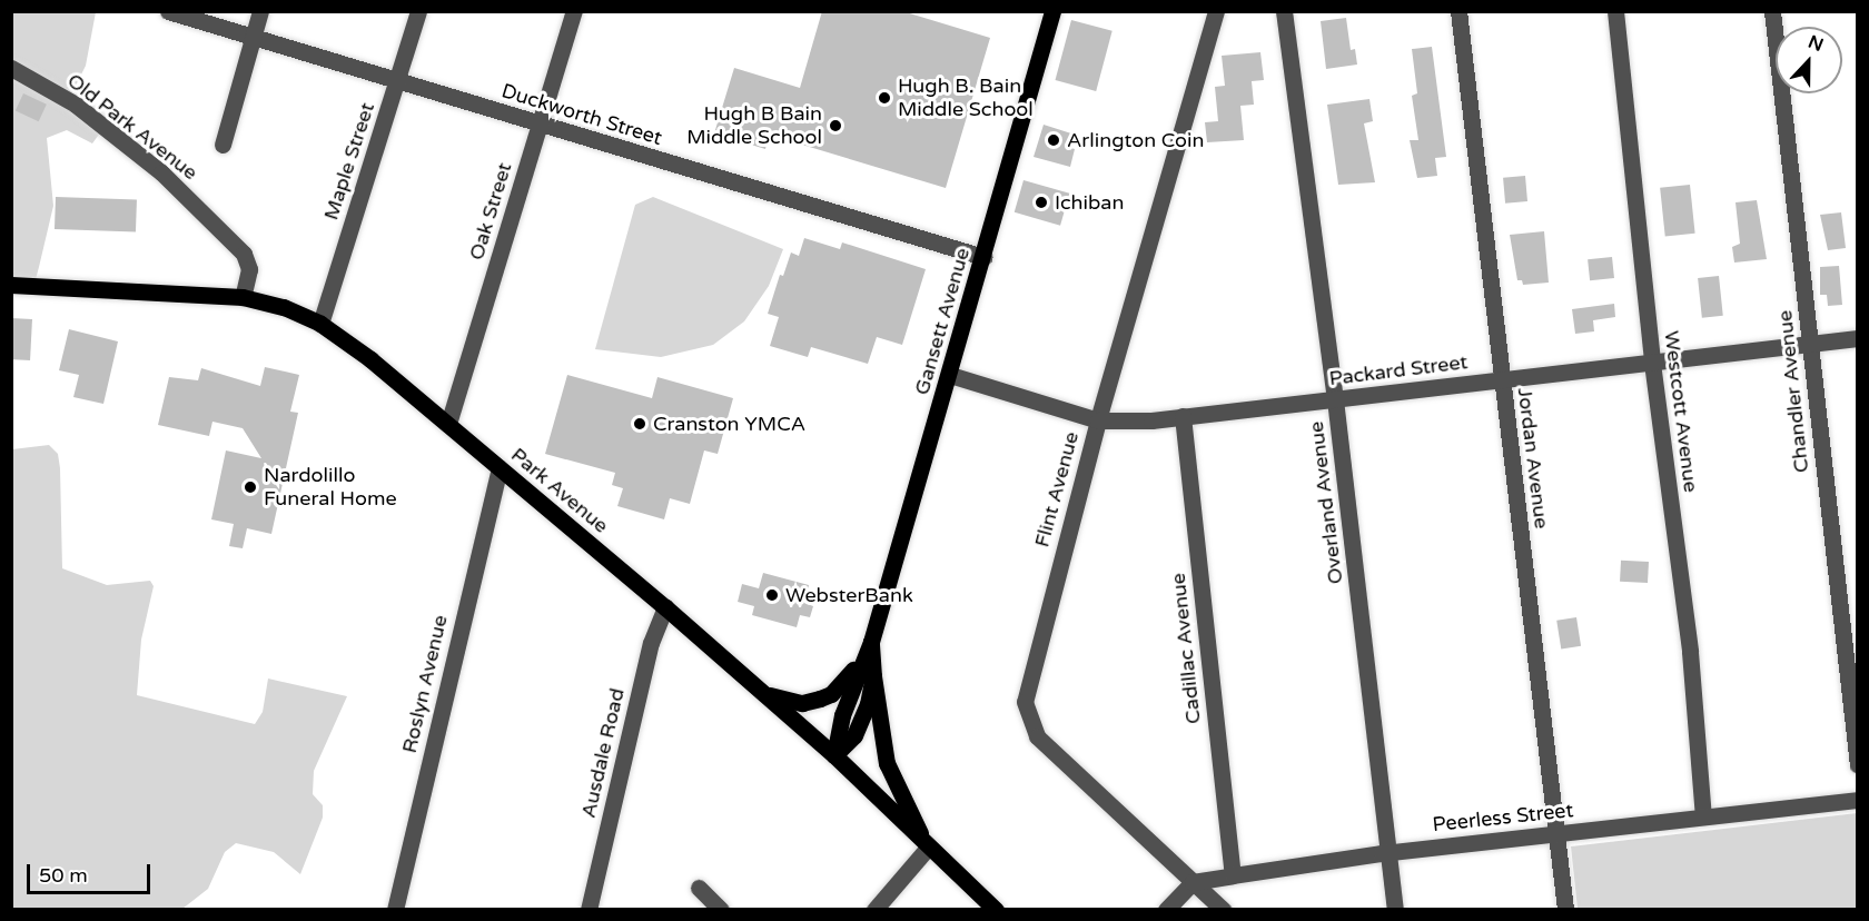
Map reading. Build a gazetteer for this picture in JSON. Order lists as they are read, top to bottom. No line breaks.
{"streets":{"main road":["Gansett Avenue","Park Avenue"],"street":["Duckworth Street","Old Park Avenue","Maple Street","Oak Street","Packard Street","Chandler Avenue","Westcott Avenue","Jordan Avenue","Flint Avenue","Overland Avenue","Cadillac Avenue","Roslyn Avenue","Ausdale Road","Peerless Street"]},"crossings":[["Duckworth Street","Maple Street"],["Duckworth Street","Oak Street"],["Duckworth Street","Gansett Avenue"],["Old Park Avenue","Park Avenue"],["Maple Street","Park Avenue"],["Oak Street","Park Avenue"],["Gansett Avenue","Packard Street"],["Gansett Avenue","Park Avenue"],["Packard Street","Chandler Avenue"],["Packard Street","Westcott Avenue"],["Packard Street","Jordan Avenue"],["Packard Street","Flint Avenue"],["Packard Street","Overland Avenue"],["Packard Street","Cadillac Avenue"],["Westcott Avenue","Peerless Street"],["Jordan Avenue","Peerless Street"],["Flint Avenue","Peerless Street"],["Park Avenue","Roslyn Avenue"],["Park Avenue","Ausdale Road"],["Overland Avenue","Peerless Street"],["Cadillac Avenue","Peerless Street"]],"places":["Hugh B. Bain Middle School","Hugh B Bain Middle School","Arlington Coin","Ichiban","Cranston YMCA","Nardolillo Funeral Home","WebsterBank"],"scale_bar":"50 m","north":"top"}
